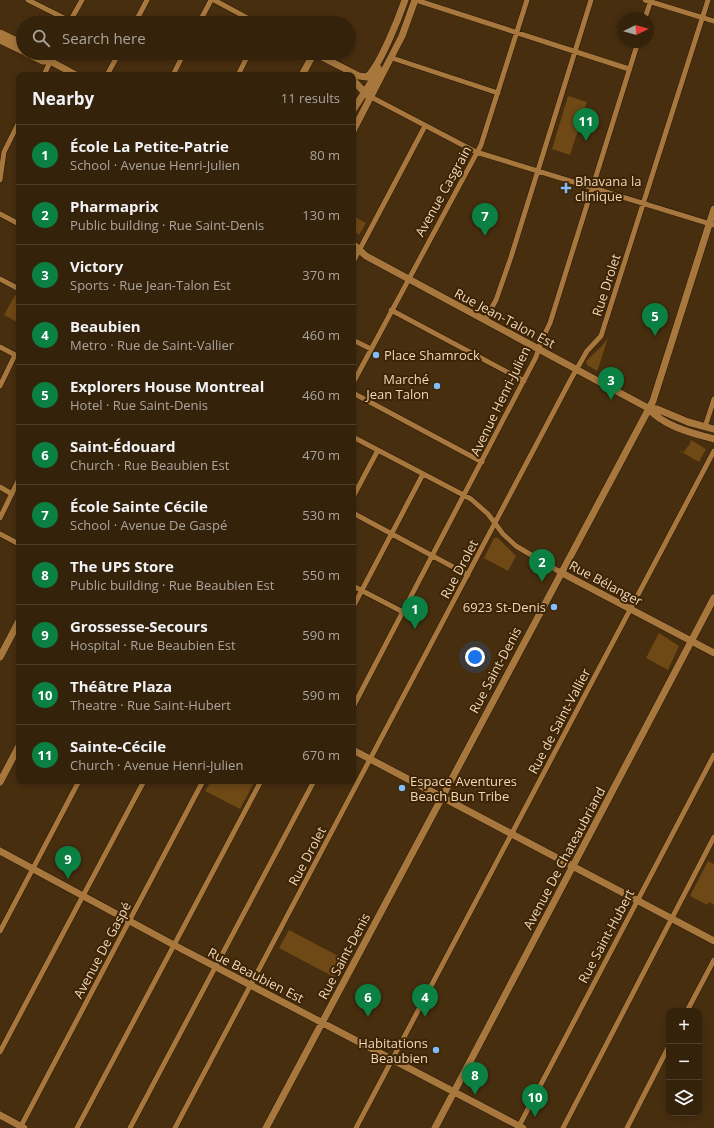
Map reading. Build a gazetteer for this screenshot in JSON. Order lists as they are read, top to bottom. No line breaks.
{"streets":{"main road":["Rue Jean-Talon Est","Rue Bélanger","Rue Saint-Denis","Avenue De Chateaubriand","Rue Beaubien Est"],"street":["Avenue Casgrain","Rue Drolet","Avenue Henri-Julien","Rue de Saint-Vallier","Rue Saint-Hubert","Avenue De Gaspé"]},"crossings":[["Avenue Casgrain","Rue Jean-Talon Est"],["Rue Drolet","Rue Jean-Talon Est"],["Rue Drolet","Rue Bélanger"],["Rue Drolet","Rue Beaubien Est"],["Rue Jean-Talon Est","Avenue Henri-Julien"],["Rue Jean-Talon Est","Rue Saint-Denis"],["Avenue Henri-Julien","Rue Bélanger"],["Rue Bélanger","Rue Saint-Denis"],["Rue Bélanger","Rue de Saint-Vallier"],["Rue Bélanger","Avenue De Chateaubriand"],["Rue Saint-Denis","Rue Beaubien Est"],["Rue de Saint-Vallier","Rue Beaubien Est"],["Avenue De Chateaubriand","Rue Beaubien Est"],["Rue Saint-Hubert","Rue Beaubien Est"],["Avenue De Gaspé","Rue Beaubien Est"]],"places":{"health":["Bhavana la clinique"],"other":["Place Shamrock","Marché Jean Talon","6923 St-Denis","Espace Aventures Beach Bun Tribe","Habitations Beaubien"]},"north":"right","page":{"search":"Search here","heading":["Nearby","11 results"],"pins":["11","7","5","3","2","1","9","4","6","8","10"],"list":[{"mark":"1","name":"École La Petite-Patrie","note":"School · Avenue Henri-Julien","value":"80 m"},{"mark":"2","name":"Pharmaprix","note":"Public building · Rue Saint-Denis","value":"130 m"},{"mark":"3","name":"Victory","note":"Sports · Rue Jean-Talon Est","value":"370 m"},{"mark":"4","name":"Beaubien","note":"Metro · Rue de Saint-Vallier","value":"460 m"},{"mark":"5","name":"Explorers House Montreal","note":"Hotel · Rue Saint-Denis","value":"460 m"},{"mark":"6","name":"Saint-Édouard","note":"Church · Rue Beaubien Est","value":"470 m"},{"mark":"7","name":"École Sainte Cécile","note":"School · Avenue De Gaspé","value":"530 m"},{"mark":"8","name":"The UPS Store","note":"Public building · Rue Beaubien Est","value":"550 m"},{"mark":"9","name":"Grossesse-Secours","note":"Hospital · Rue Beaubien Est","value":"590 m"},{"mark":"10","name":"Théâtre Plaza","note":"Theatre · Rue Saint-Hubert","value":"590 m"},{"mark":"11","name":"Sainte-Cécile","note":"Church · Avenue Henri-Julien","value":"670 m"}],"map_buttons":["+","−"]}}
